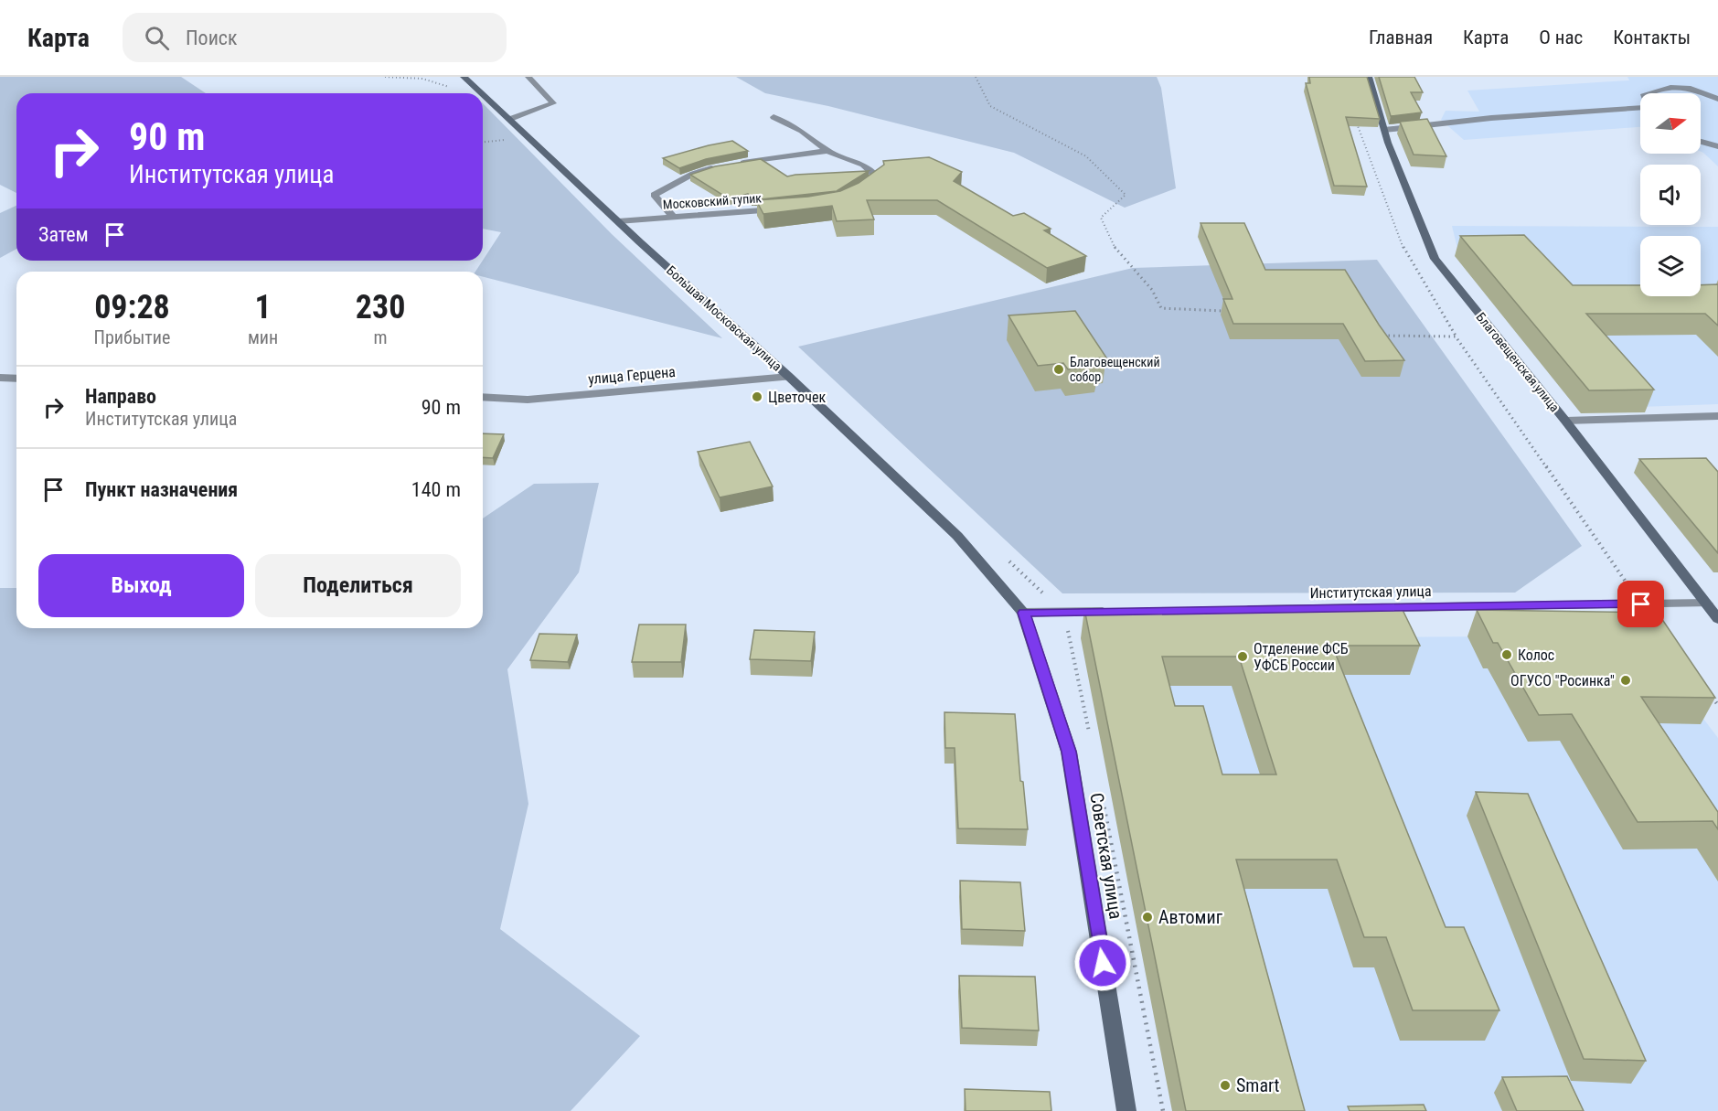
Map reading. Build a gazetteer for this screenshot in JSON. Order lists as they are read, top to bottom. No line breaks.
{"streets":{"main road":["Большая Московская улица","Благовещенская улица","Советская улица"],"street":["Московский тупик","улица Герцена","Институтская улица"]},"crossings":[["Московский тупик","Большая Московская улица"],["Большая Московская улица","улица Герцена"],["Большая Московская улица","Советская улица"],["Благовещенская улица","Институтская улица"]],"places":["Благовещенский собор","Цветочек","Колос","Отделение ФСБ УФСБ России","ОГУСО \"Росинка\"","Автомиг","Smart"],"north":"right","page":{"header":"Карта","search":"Поиск","nav":["Главная","Карта","О нас","Контакты"],"turn":["90 m","Институтская улица"],"then":"Затем","eta":["09:28","Прибытие","1","мин","230","m"],"list":[{"name":"Направо","note":"Институтская улица","value":"90 m"},{"name":"Пункт назначения","value":"140 m"}],"buttons":["Выход","Поделиться"]}}
